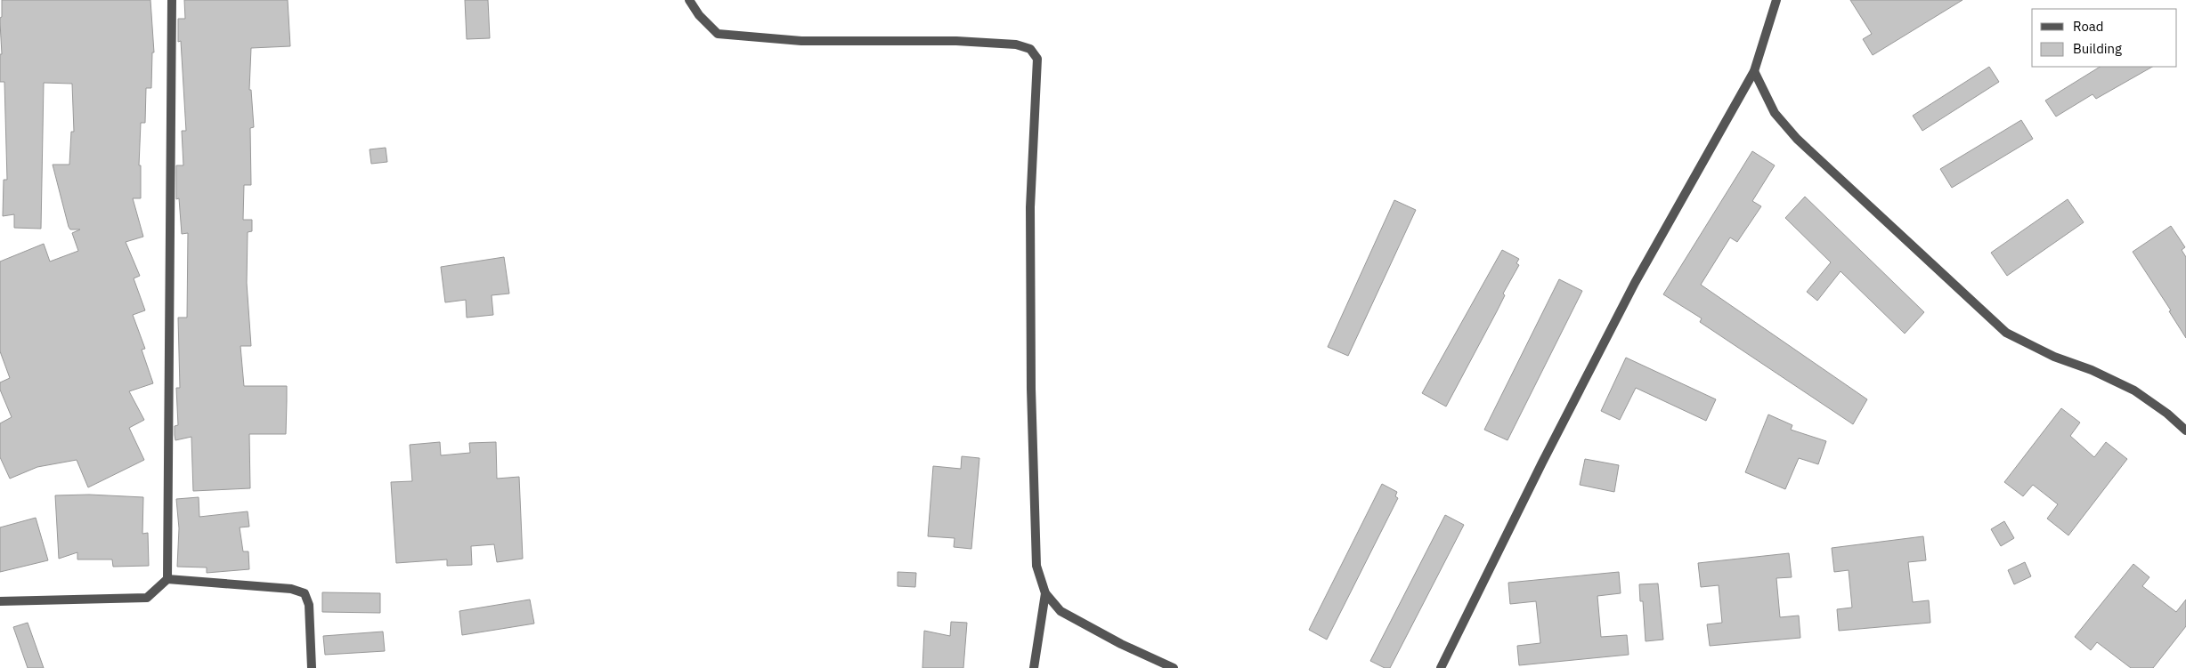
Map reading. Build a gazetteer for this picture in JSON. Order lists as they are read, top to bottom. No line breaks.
{"legend":["Road","Building"]}
